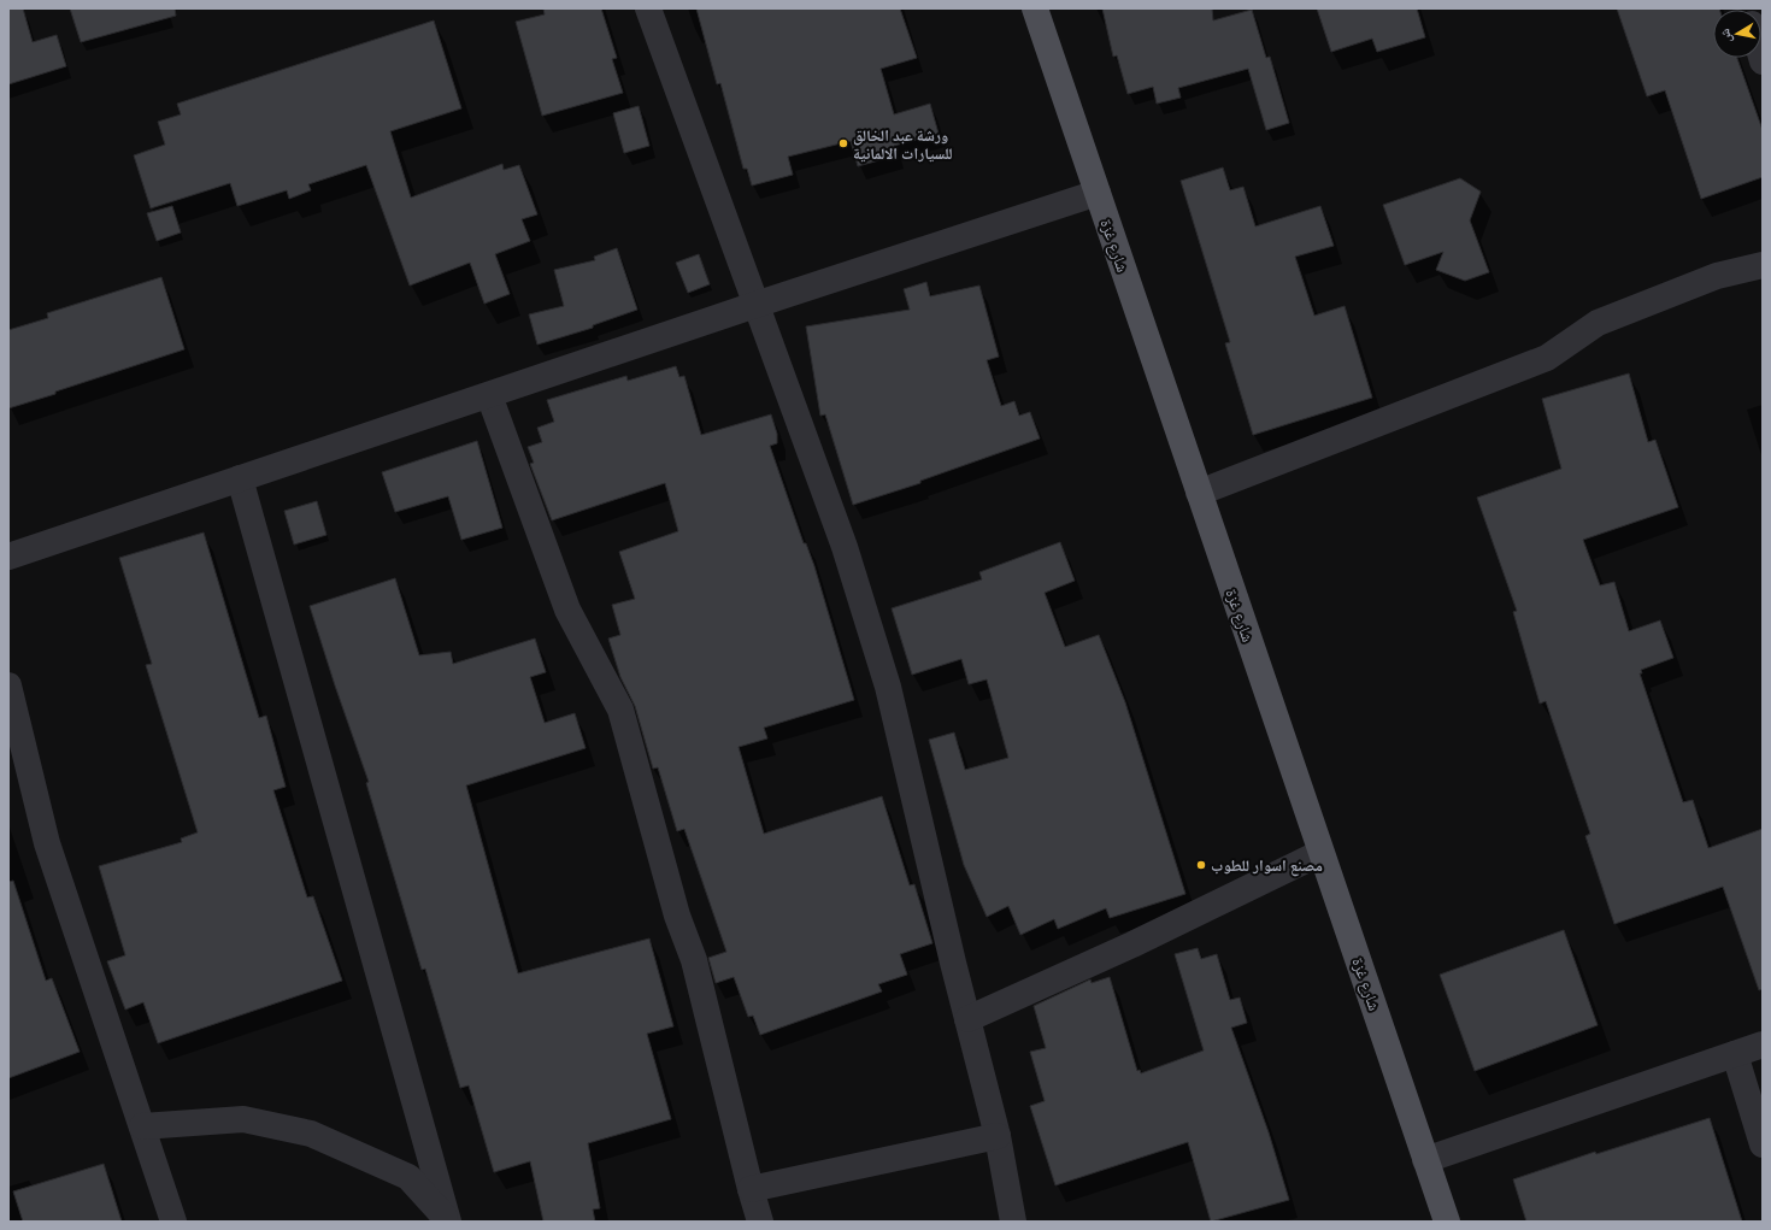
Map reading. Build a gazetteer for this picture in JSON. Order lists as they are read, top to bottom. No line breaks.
{"streets":{"main road":["شارع غزة"]},"places":["ورشة عبد الخالق للسيارات الالمانية","مصنع اسوار للطوب"],"north":"left"}
